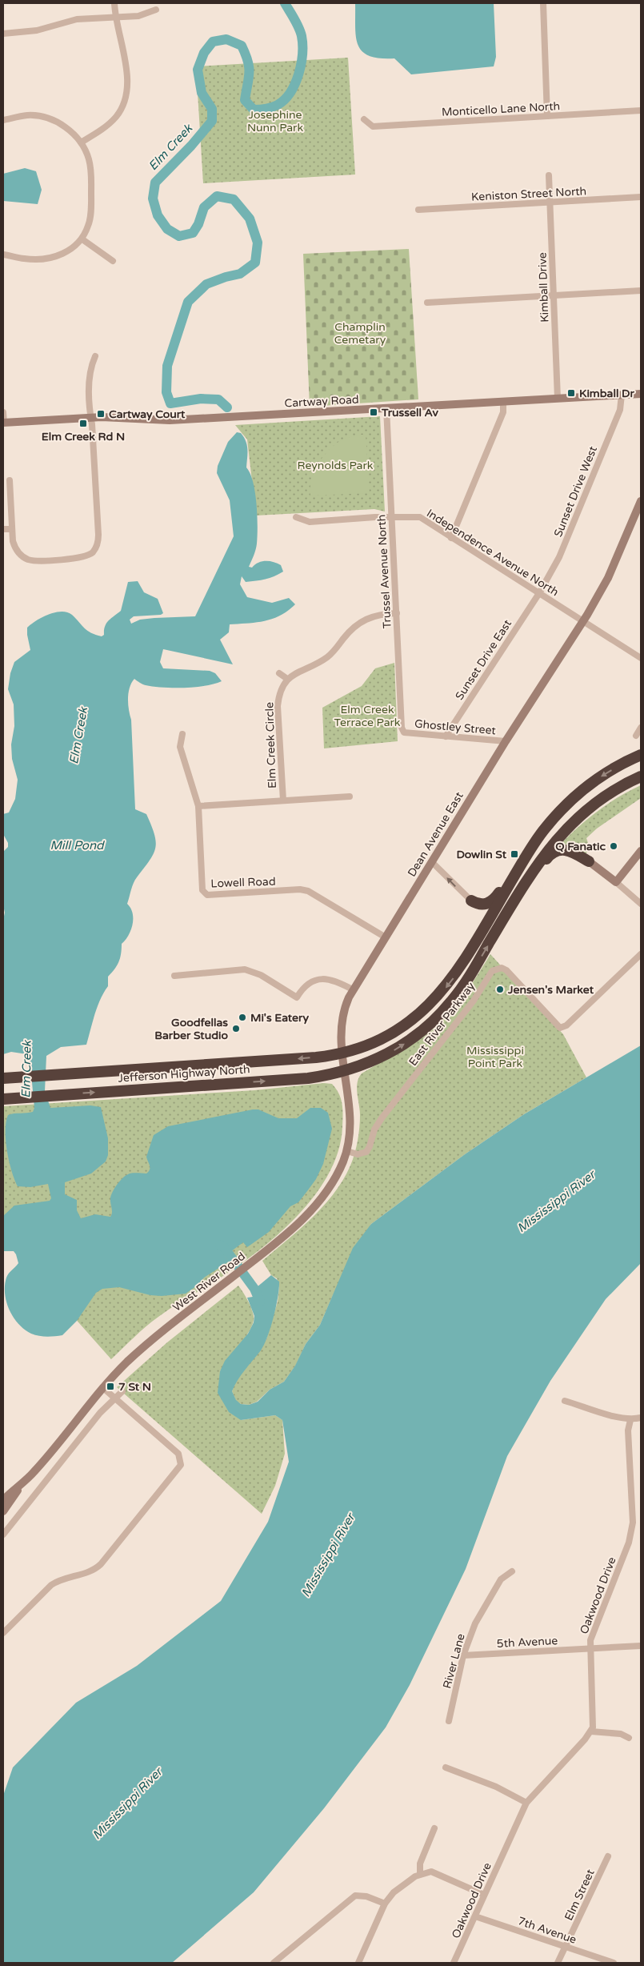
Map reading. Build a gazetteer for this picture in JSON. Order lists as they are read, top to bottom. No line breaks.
{"streets":{"highway":["Jefferson Highway North"],"street":["Monticello Lane North","Keniston Street North","Kimball Drive","Cartway Road","Sunset Drive West","Independence Avenue North","Trussel Avenue North","Sunset Drive East","Ghostley Street","Elm Creek Circle","Dean Avenue East","Lowell Road","East River Parkway","West River Road","Oakwood Drive","5th Avenue","River Lane","Elm Street","7th Avenue"]},"crossings":[["Keniston Street North","Kimball Drive"],["Kimball Drive","Cartway Road"],["Cartway Road","Sunset Drive West"],["Cartway Road","Trussel Avenue North"],["Sunset Drive West","Independence Avenue North"],["Sunset Drive West","Sunset Drive East"],["Independence Avenue North","Trussel Avenue North"],["Independence Avenue North","Sunset Drive East"],["Independence Avenue North","Dean Avenue East"],["Trussel Avenue North","Ghostley Street"],["Trussel Avenue North","Elm Creek Circle"],["Sunset Drive East","Ghostley Street"],["Ghostley Street","Dean Avenue East"],["Dean Avenue East","Lowell Road"],["Dean Avenue East","Jefferson Highway North"],["Dean Avenue East","West River Road"],["East River Parkway","West River Road"],["Jefferson Highway North","West River Road"],["Oakwood Drive","5th Avenue"],["Oakwood Drive","7th Avenue"],["5th Avenue","River Lane"],["Elm Street","7th Avenue"]],"water":["Elm Creek","Mill Pond","Mississippi River"],"parks":["Josephine Nunn Park","Champlin Cemetary","Reynolds Park","Elm Creek Terrace Park","Mississippi Point Park"],"places":{"transit":["Kimball Dr","Trussell Av","Cartway Court","Elm Creek Rd N","Dowlin St","7 St N"],"other":["Q Fanatic","Jensen's Market","Mi's Eatery","Goodfellas Barber Studio"]}}
